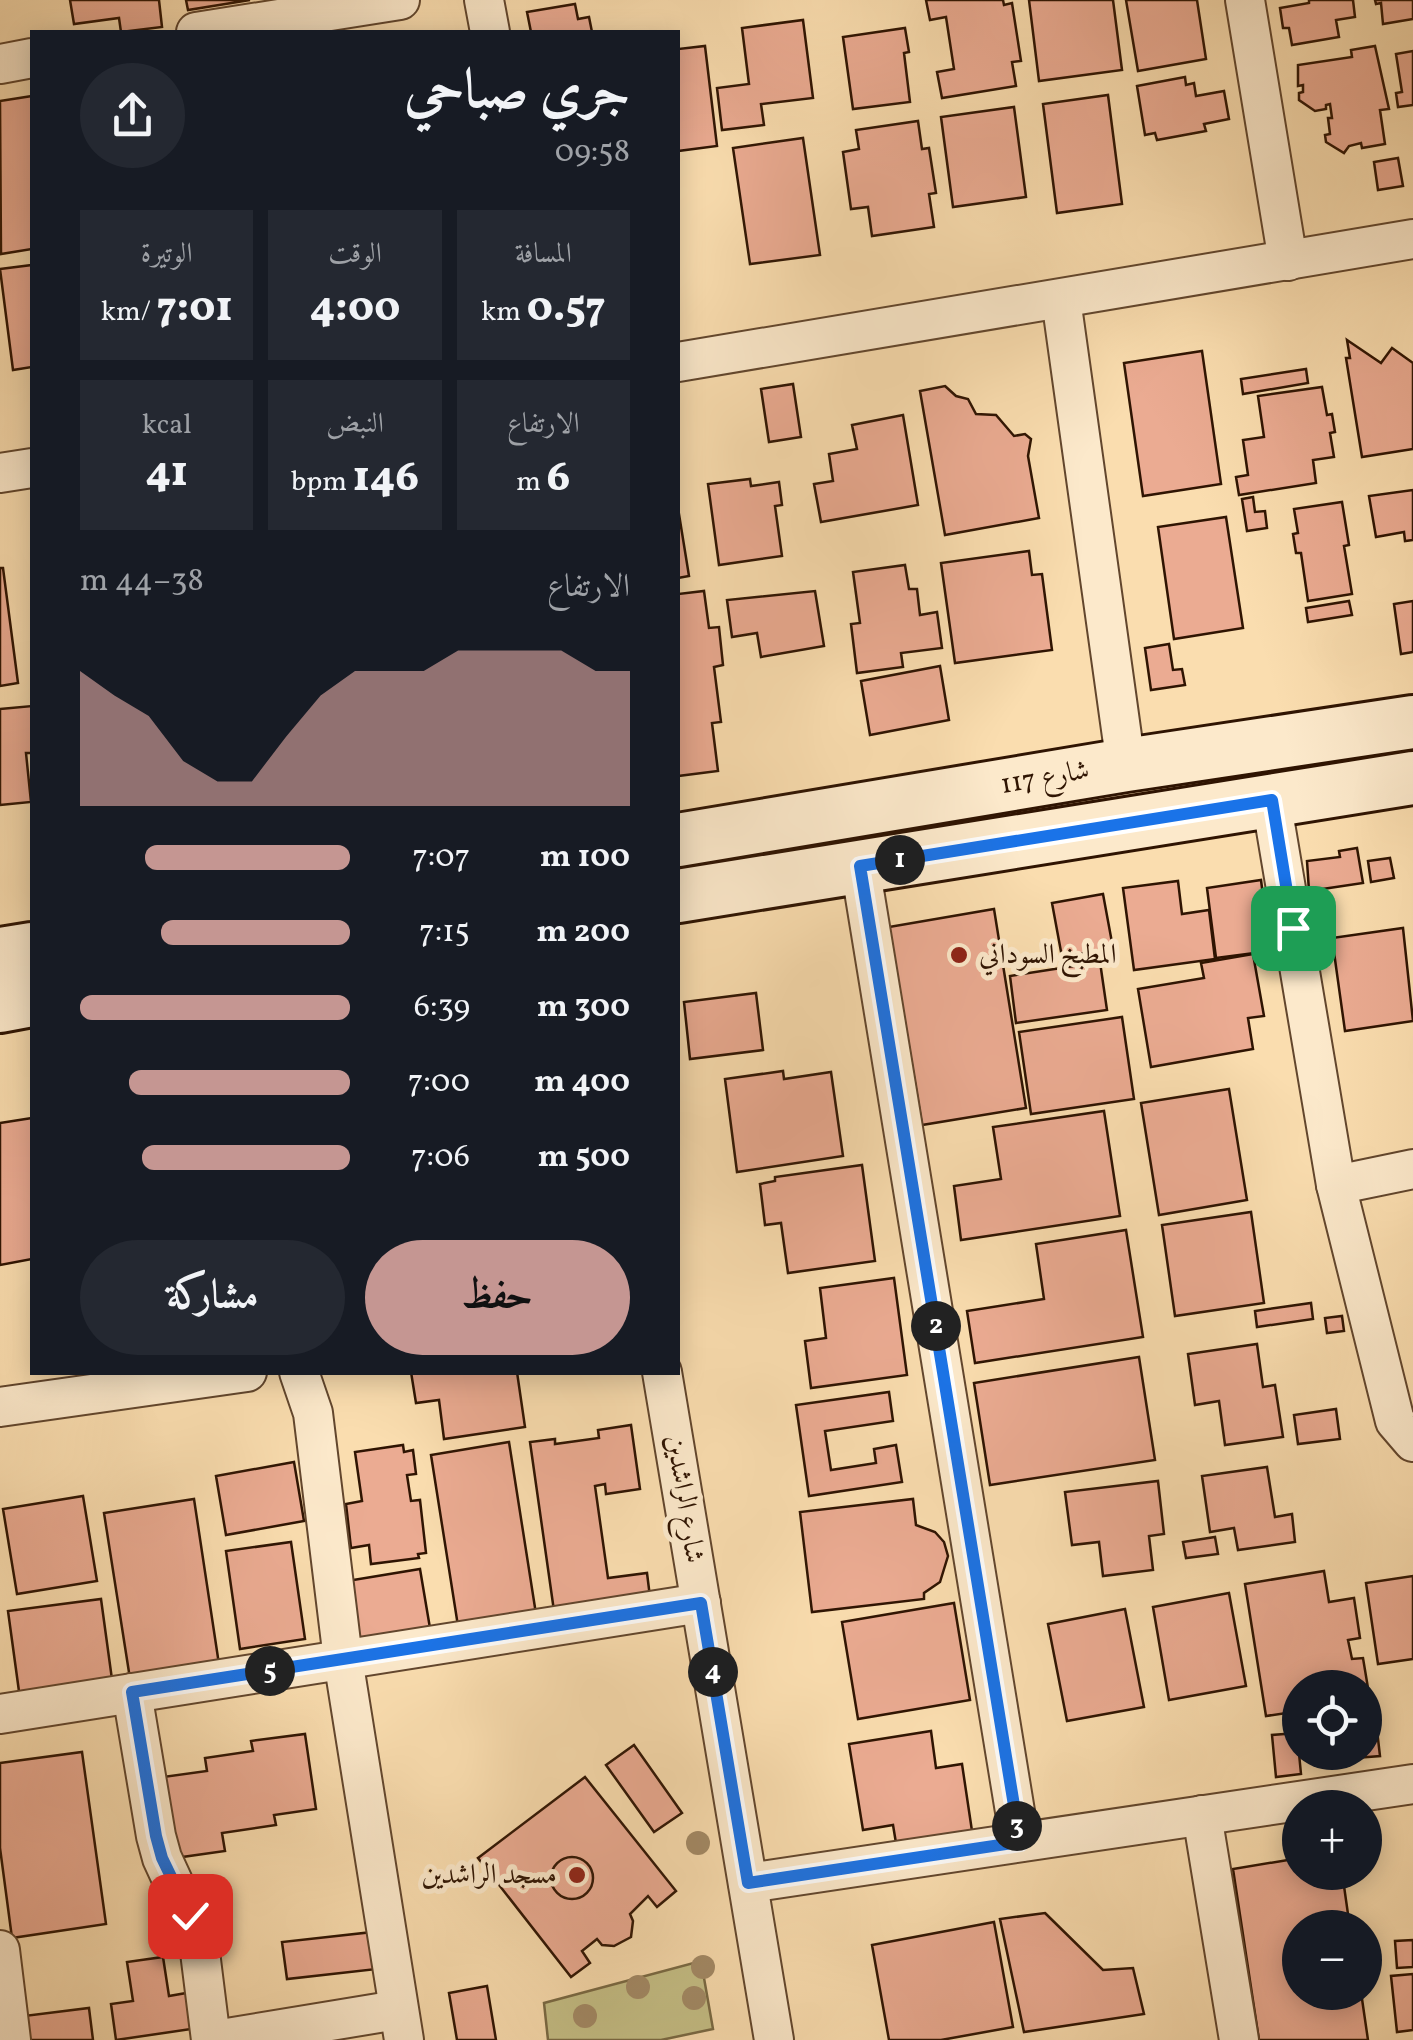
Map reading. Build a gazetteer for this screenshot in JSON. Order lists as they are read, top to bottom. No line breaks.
{"streets":{"street":["شارع 117","شارع الراشدين"]},"places":["المطبخ السوداني","مسجد الراشدين"],"page":{"heading":["جري صباحي","09:58"],"stats":[["المسافة","0.57 km"],["الوقت","4:00"],["الوتيرة","7:01 /km"],["الارتفاع","6 m"],["النبض","146 bpm"],["kcal","41"]],"chart":["الارتفاع","38–44 m"],"list":[{"name":"100 m","note":"7:07"},{"name":"200 m","note":"7:15"},{"name":"300 m","note":"6:39"},{"name":"400 m","note":"7:00"},{"name":"500 m","note":"7:06"}],"pins":["1","2","5","4","3"],"buttons":["حفظ","مشاركة"],"map_buttons":["+","−"]}}
